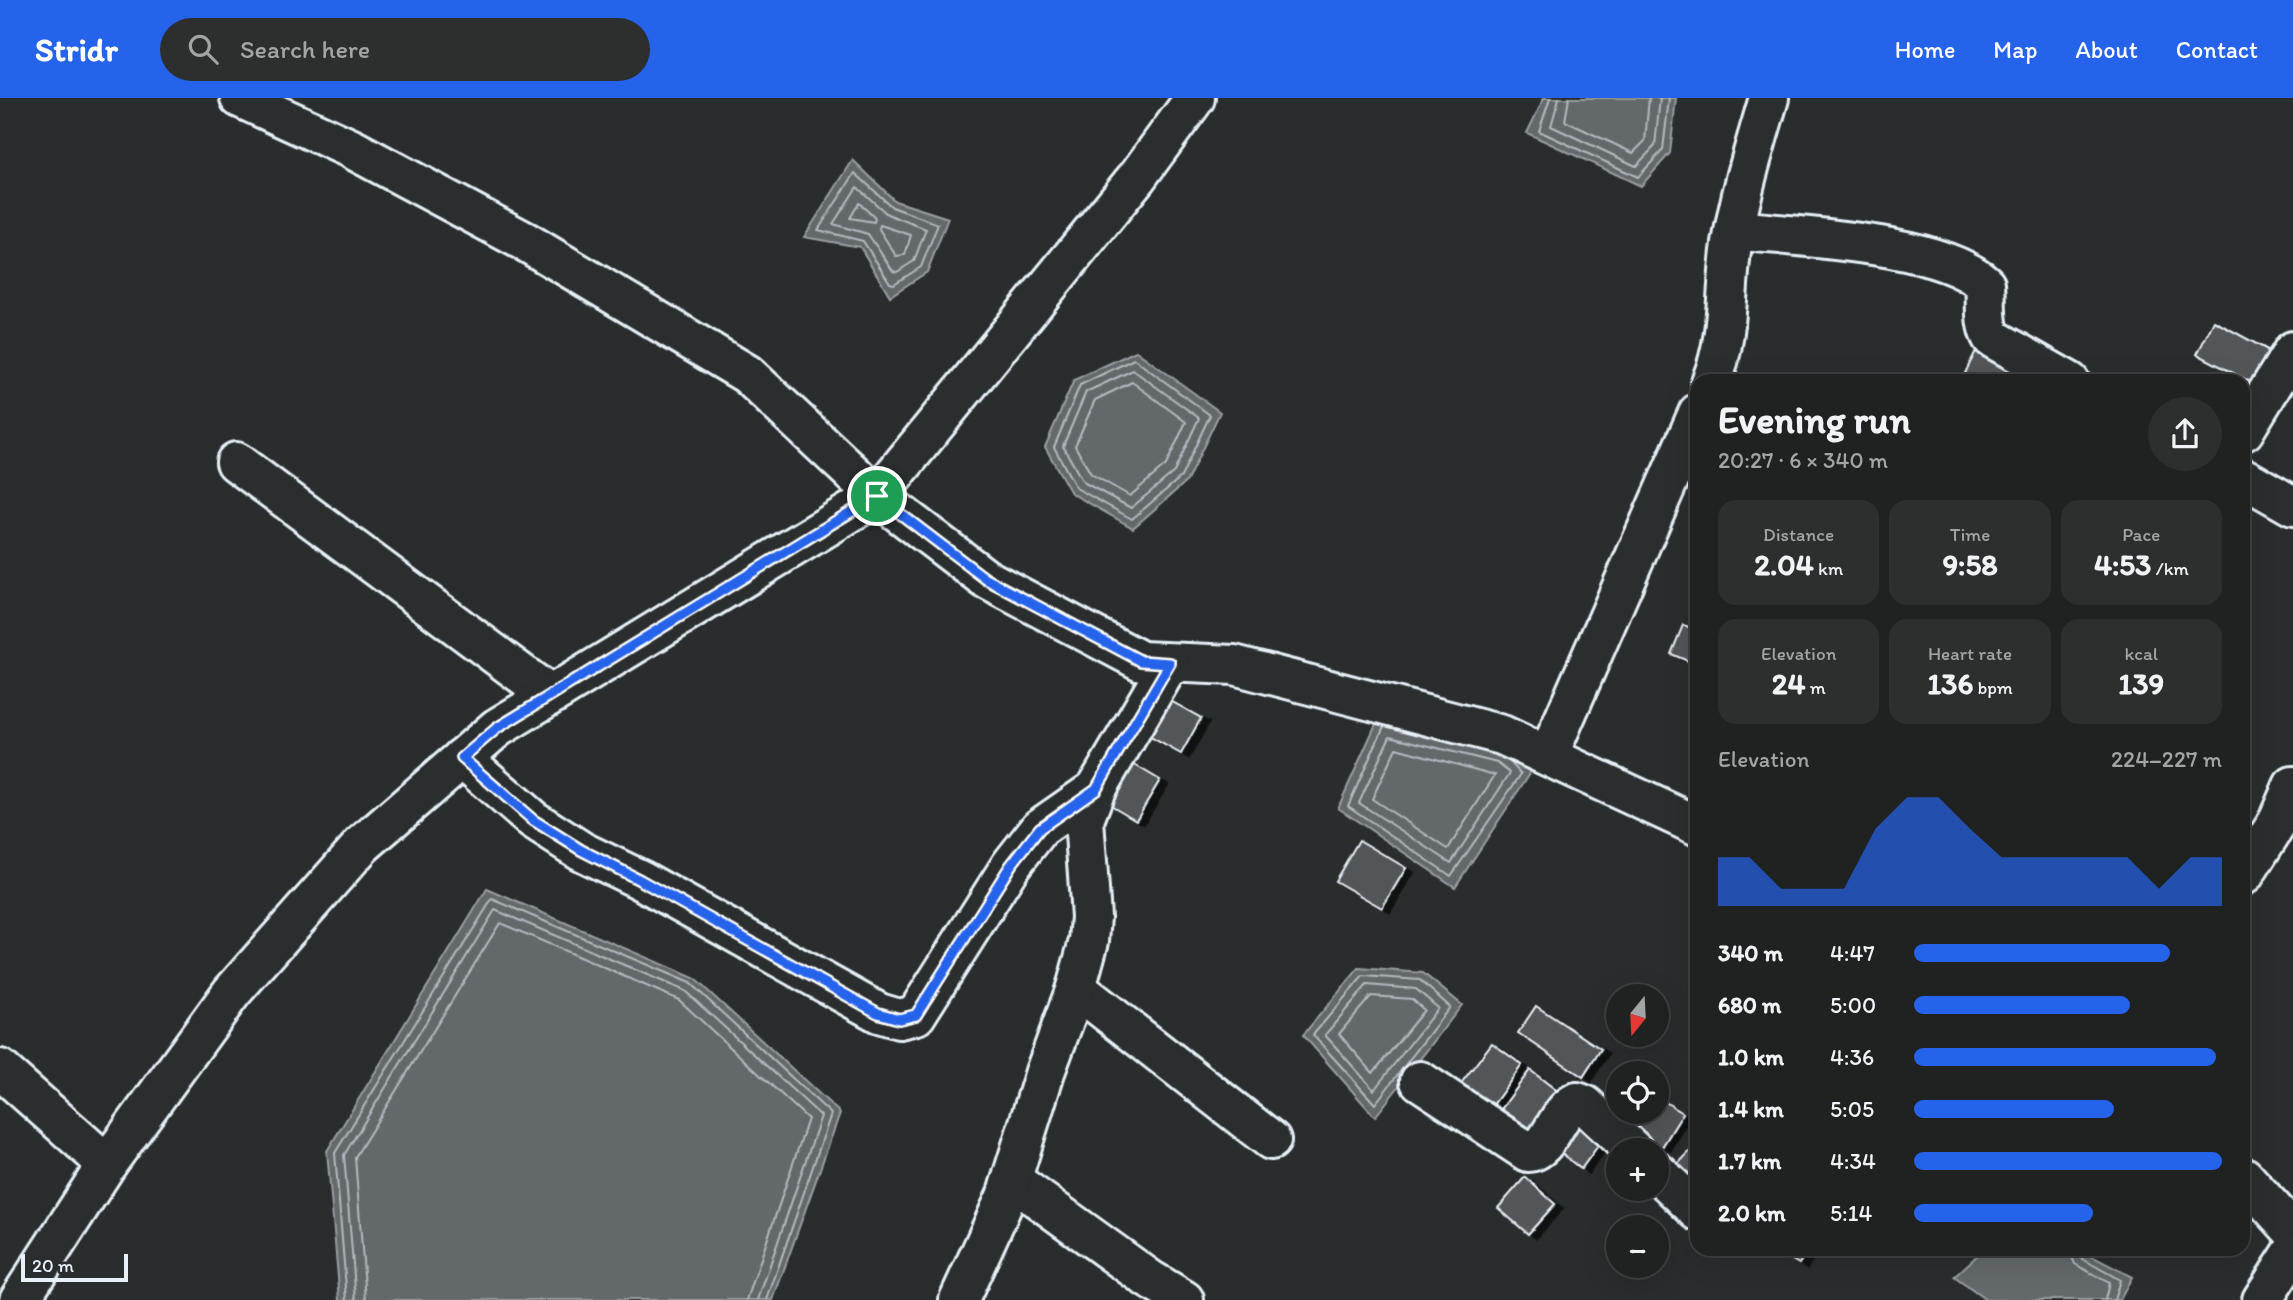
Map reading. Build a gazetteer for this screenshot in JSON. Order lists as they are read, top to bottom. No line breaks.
{"scale_bar":"20 m","north":"bottom","page":{"header":"Stridr","search":"Search here","nav":["Home","Map","About","Contact"],"heading":["Evening run","20:27 · 6 × 340 m"],"stats":[["Distance","2.04 km"],["Time","9:58"],["Pace","4:53 /km"],["Elevation","24 m"],["Heart rate","136 bpm"],["kcal","139"]],"chart":["Elevation","224–227 m"],"list":[{"name":"340 m","note":"4:47"},{"name":"680 m","note":"5:00"},{"name":"1.0 km","note":"4:36"},{"name":"1.4 km","note":"5:05"},{"name":"1.7 km","note":"4:34"},{"name":"2.0 km","note":"5:14"}],"map_buttons":["+","−"],"scale":"20 m"}}
